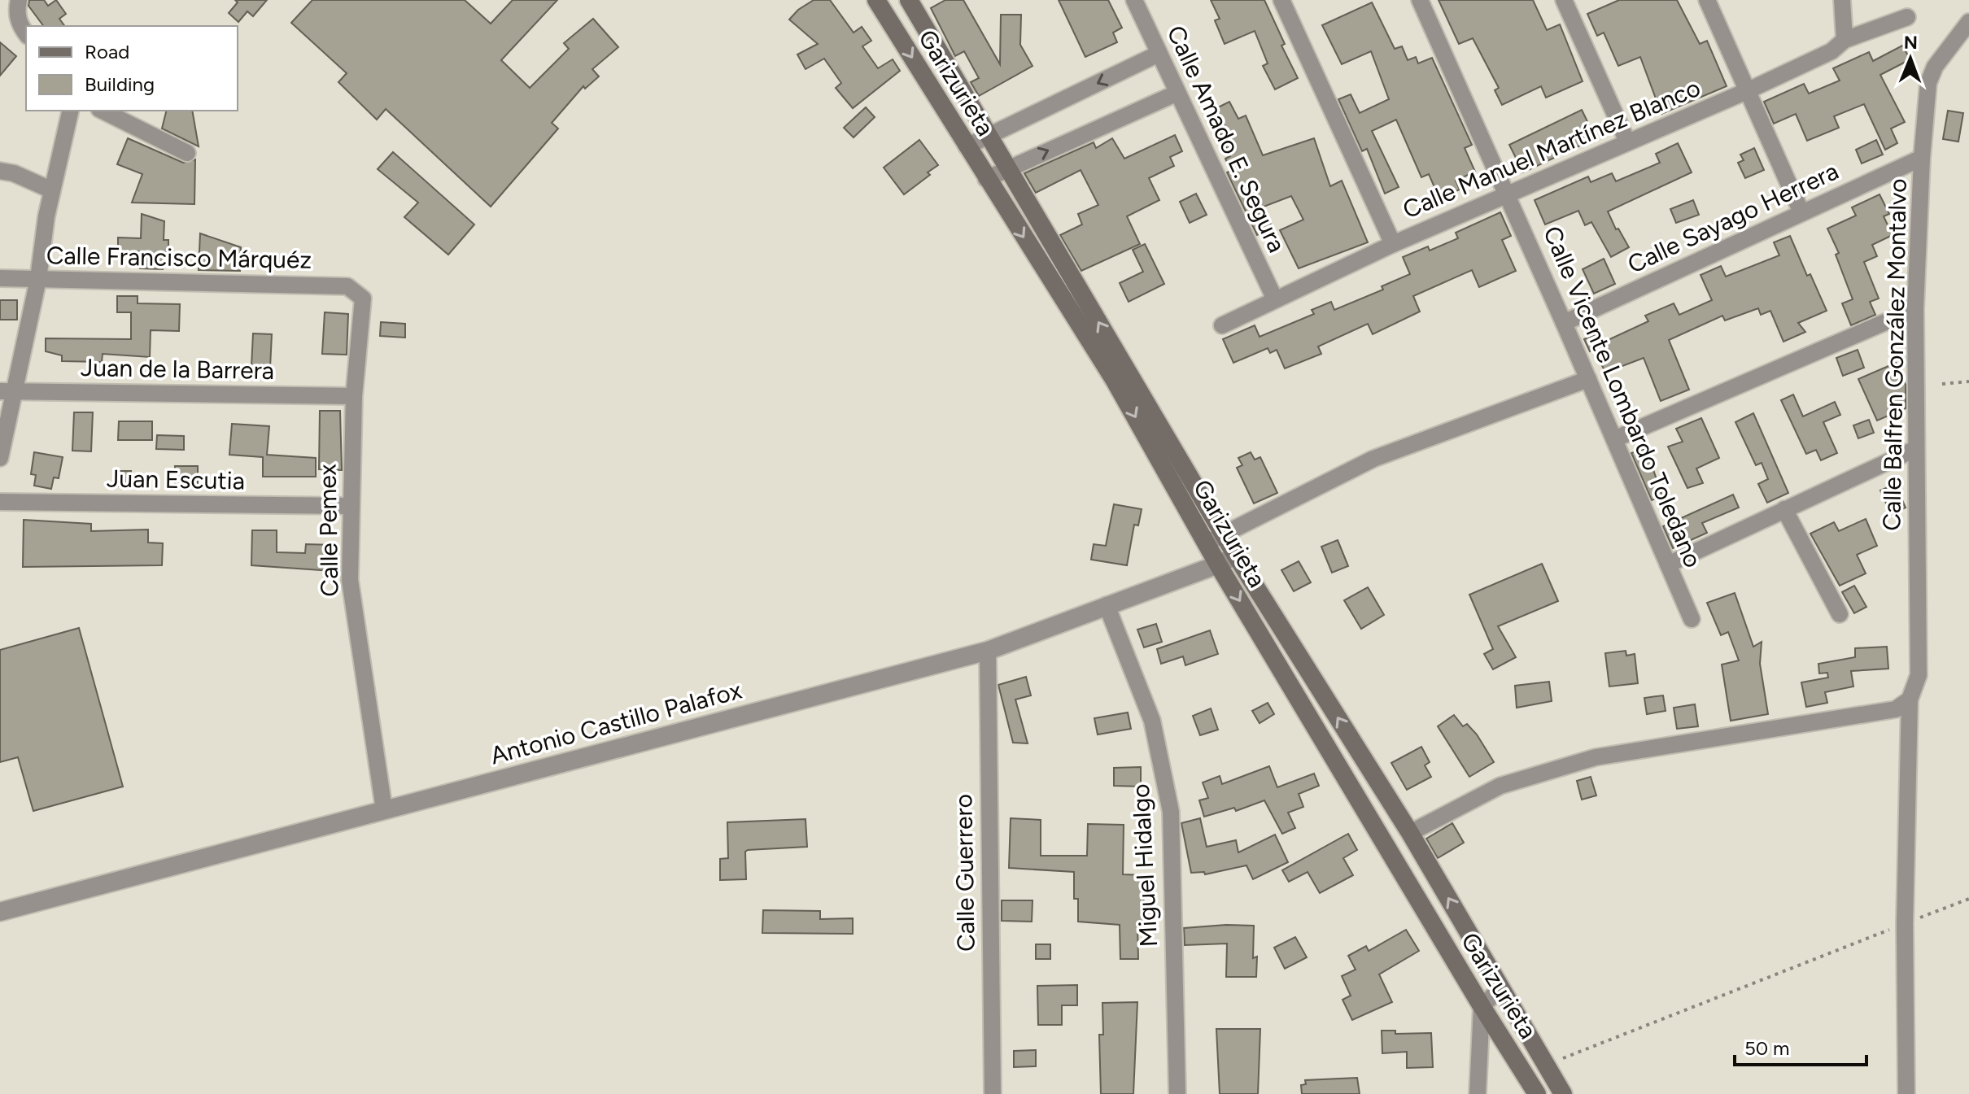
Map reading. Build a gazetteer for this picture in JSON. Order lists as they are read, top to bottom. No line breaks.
{"streets":{"main road":["Garizurieta"],"street":["Calle Amado E. Segura","Calle Manuel Martínez Blanco","Calle Sayago Herrera","Calle Francisco Márquéz","Calle Balfren González Montalvo","Juan de la Barrera","Calle Vicente Lombardo Toledano","Juan Escutia","Calle Pemex","Antonio Castillo Palafox","Miguel Hidalgo","Calle Guerrero"]},"crossings":[["Garizurieta","Antonio Castillo Palafox"],["Calle Amado E. Segura","Calle Manuel Martínez Blanco"],["Calle Manuel Martínez Blanco","Calle Vicente Lombardo Toledano"],["Calle Sayago Herrera","Calle Balfren González Montalvo"],["Calle Sayago Herrera","Calle Vicente Lombardo Toledano"],["Calle Francisco Márquéz","Calle Pemex"],["Juan de la Barrera","Calle Pemex"],["Juan Escutia","Calle Pemex"],["Calle Pemex","Antonio Castillo Palafox"],["Antonio Castillo Palafox","Miguel Hidalgo"],["Antonio Castillo Palafox","Calle Guerrero"]],"legend":["Road","Building"],"scale_bar":"50 m","north":"top"}
